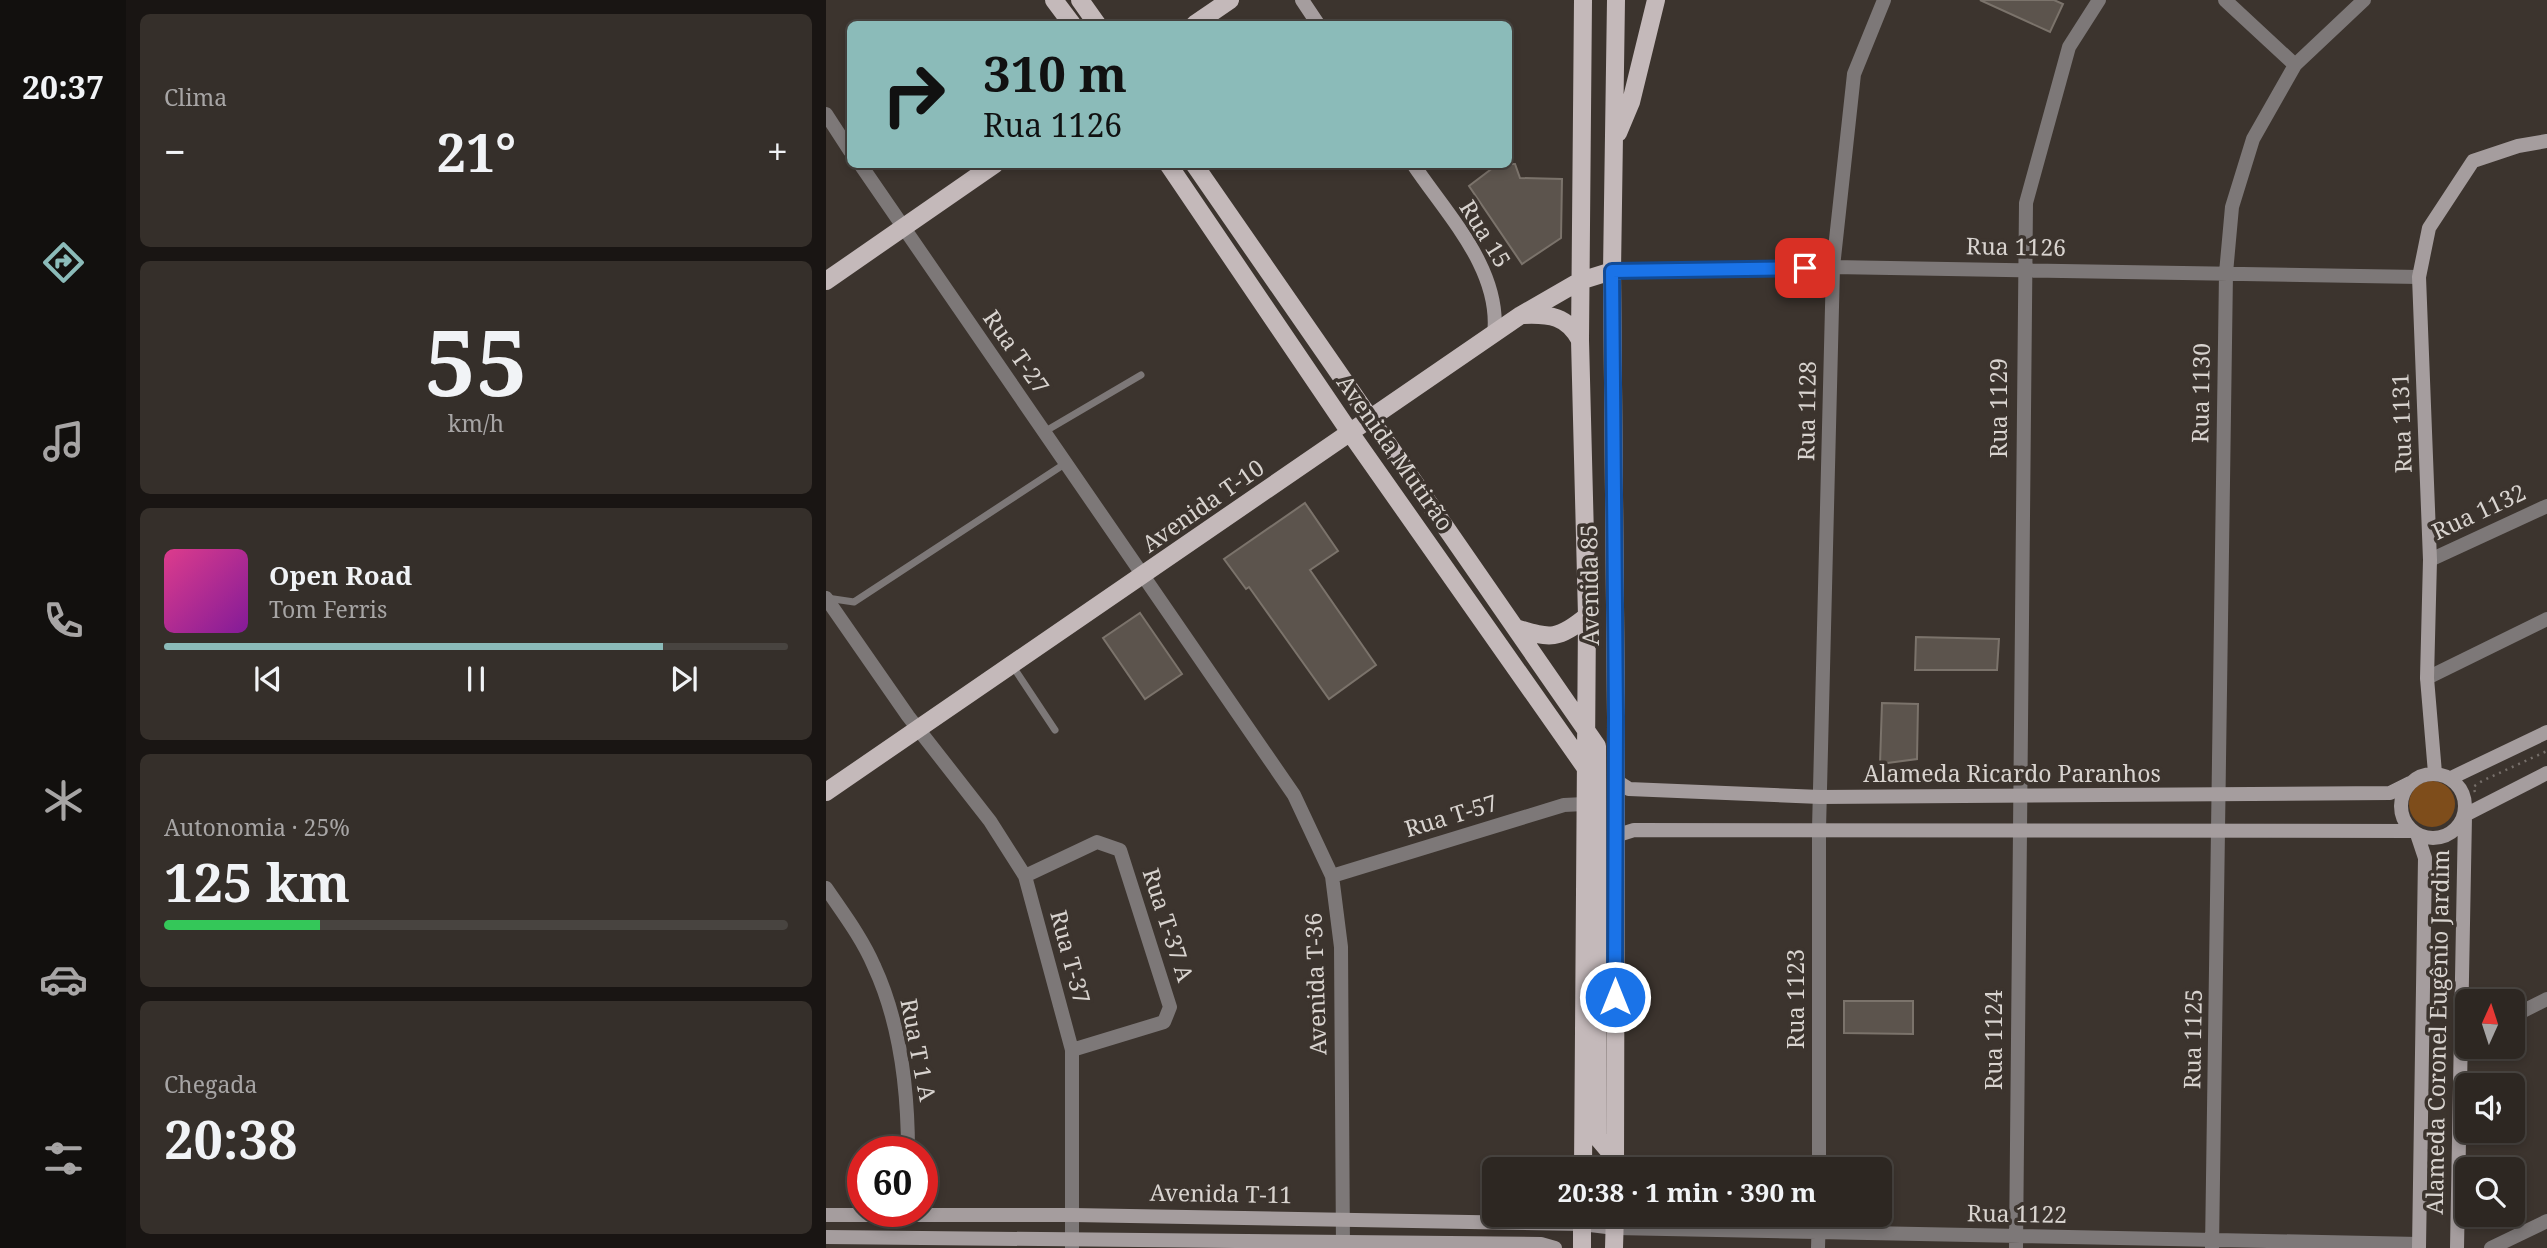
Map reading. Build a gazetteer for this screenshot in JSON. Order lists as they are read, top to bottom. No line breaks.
{"streets":{"main road":["Rua 15","Rua 1131","Avenida Mutirão","Avenida T-10","Avenida 85","Alameda Ricardo Paranhos","Alameda Coronel Eugênio Jardim","Avenida T-11"],"street":["Rua 1126","Rua T-27","Rua 1130","Rua 1129","Rua 1128","Rua 1132","Rua T-57","Rua T-37 A","Rua T-37","Avenida T-36","Rua 1123","Rua 1125","Rua 1124","Rua T 1 A","Rua 1122"]},"crossings":[["Rua 15","Avenida T-10"],["Rua 1126","Rua 1130"],["Rua 1126","Rua 1129"],["Rua 1126","Rua 1128"],["Rua 1126","Rua 1131"],["Rua 1126","Avenida T-10"],["Rua 1126","Avenida 85"],["Rua T-27","Avenida T-10"],["Rua T-27","Avenida T-36"],["Rua 1130","Alameda Ricardo Paranhos"],["Rua 1130","Rua 1125"],["Rua 1129","Alameda Ricardo Paranhos"],["Rua 1129","Rua 1124"],["Rua 1128","Alameda Ricardo Paranhos"],["Rua 1128","Rua 1123"],["Rua 1131","Rua 1132"],["Rua 1131","Alameda Ricardo Paranhos"],["Rua 1131","Alameda Coronel Eugênio Jardim"],["Avenida Mutirão","Avenida T-10"],["Avenida Mutirão","Avenida 85"],["Avenida T-10","Avenida 85"],["Avenida T-10","Rua T-37"],["Avenida T-10","Avenida T-36"],["Avenida 85","Alameda Ricardo Paranhos"],["Avenida 85","Rua T-57"],["Alameda Ricardo Paranhos","Alameda Coronel Eugênio Jardim"],["Rua T-57","Avenida T-36"],["Rua T-37 A","Rua T-37"],["Rua T-37","Avenida T-11"],["Avenida T-36","Avenida T-11"],["Alameda Coronel Eugênio Jardim","Rua 1122"],["Rua 1125","Rua 1122"],["Rua 1124","Rua 1122"]],"north":"top","page":{"tabs":"20:37","tile":["Clima",["55","km/h"],["Autonomia · 25%","125 km"],["Chegada","20:38"]],"turn":["310 m","Rua 1126"],"heat":["−","21°","+"],"song":["Open Road","Tom Ferris"],"limit":"60","trip":"20:38 · 1 min · 390 m"}}
